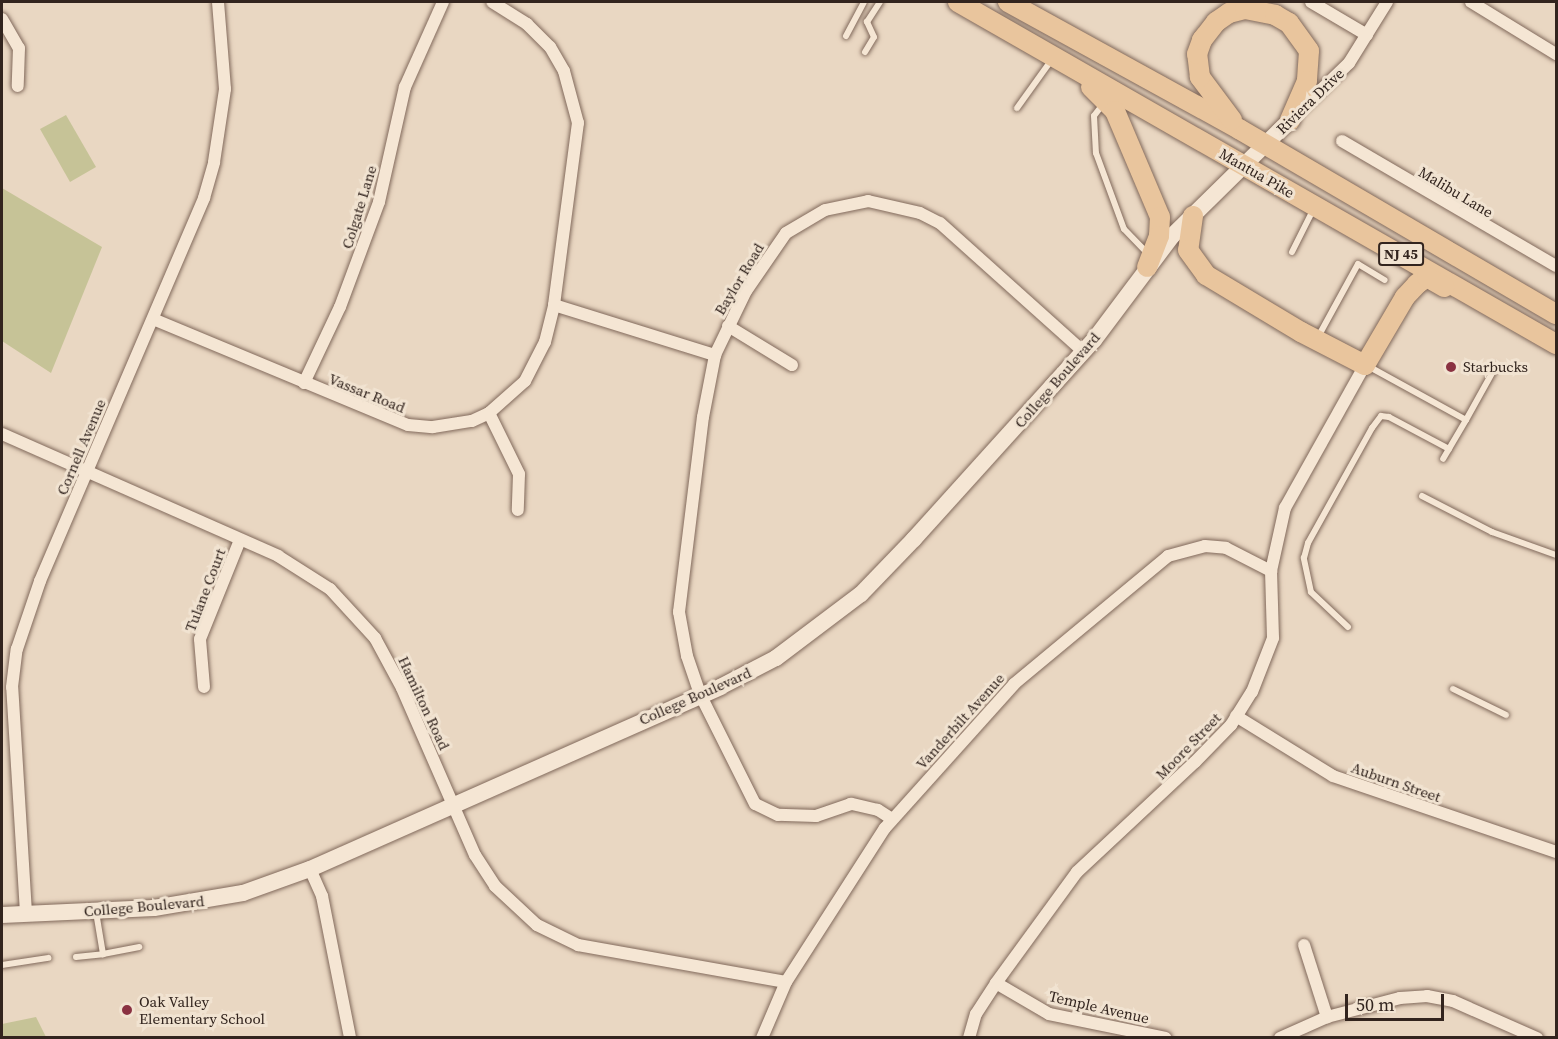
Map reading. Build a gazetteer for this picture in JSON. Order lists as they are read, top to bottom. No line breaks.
{"streets":{"main road":["Mantua Pike","NJ 45"],"street":["Riviera Drive","Malibu Lane","Colgate Lane","Baylor Road","College Boulevard","Vassar Road","Cornell Avenue","Tulane Court","Hamilton Road","Vanderbilt Avenue","Moore Street","Auburn Street","Temple Avenue"]},"crossings":[["Riviera Drive","Mantua Pike"],["Colgate Lane","Vassar Road"],["Baylor Road","College Boulevard"],["Baylor Road","Vanderbilt Avenue"],["College Boulevard","Cornell Avenue"],["College Boulevard","Hamilton Road"],["Vassar Road","Cornell Avenue"],["Cornell Avenue","Hamilton Road"],["Tulane Court","Hamilton Road"],["Hamilton Road","Vanderbilt Avenue"],["Vanderbilt Avenue","Moore Street"],["Moore Street","Auburn Street"],["Moore Street","Temple Avenue"]],"places":["Starbucks","Oak Valley Elementary School"],"scale_bar":"50 m"}
